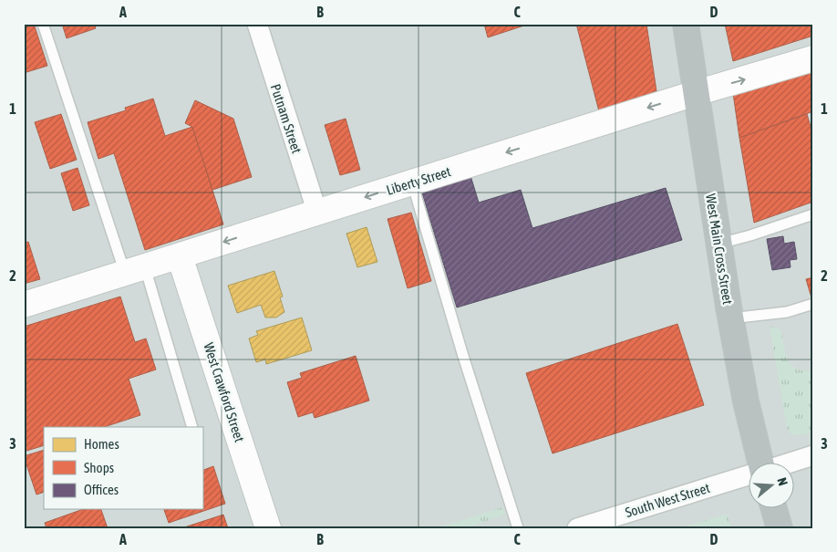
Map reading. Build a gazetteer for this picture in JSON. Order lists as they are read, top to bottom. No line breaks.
{"streets":{"highway":["West Main Cross Street"],"street":["Putnam Street","Liberty Street","West Crawford Street","South West Street"]},"crossings":[["Putnam Street","Liberty Street"],["Liberty Street","West Main Cross Street"],["Liberty Street","West Crawford Street"]],"legend":["Homes","Shops","Offices"],"north":"right","grid":{"columns":["A","B","C","D"],"rows":["1","2","3"]}}
